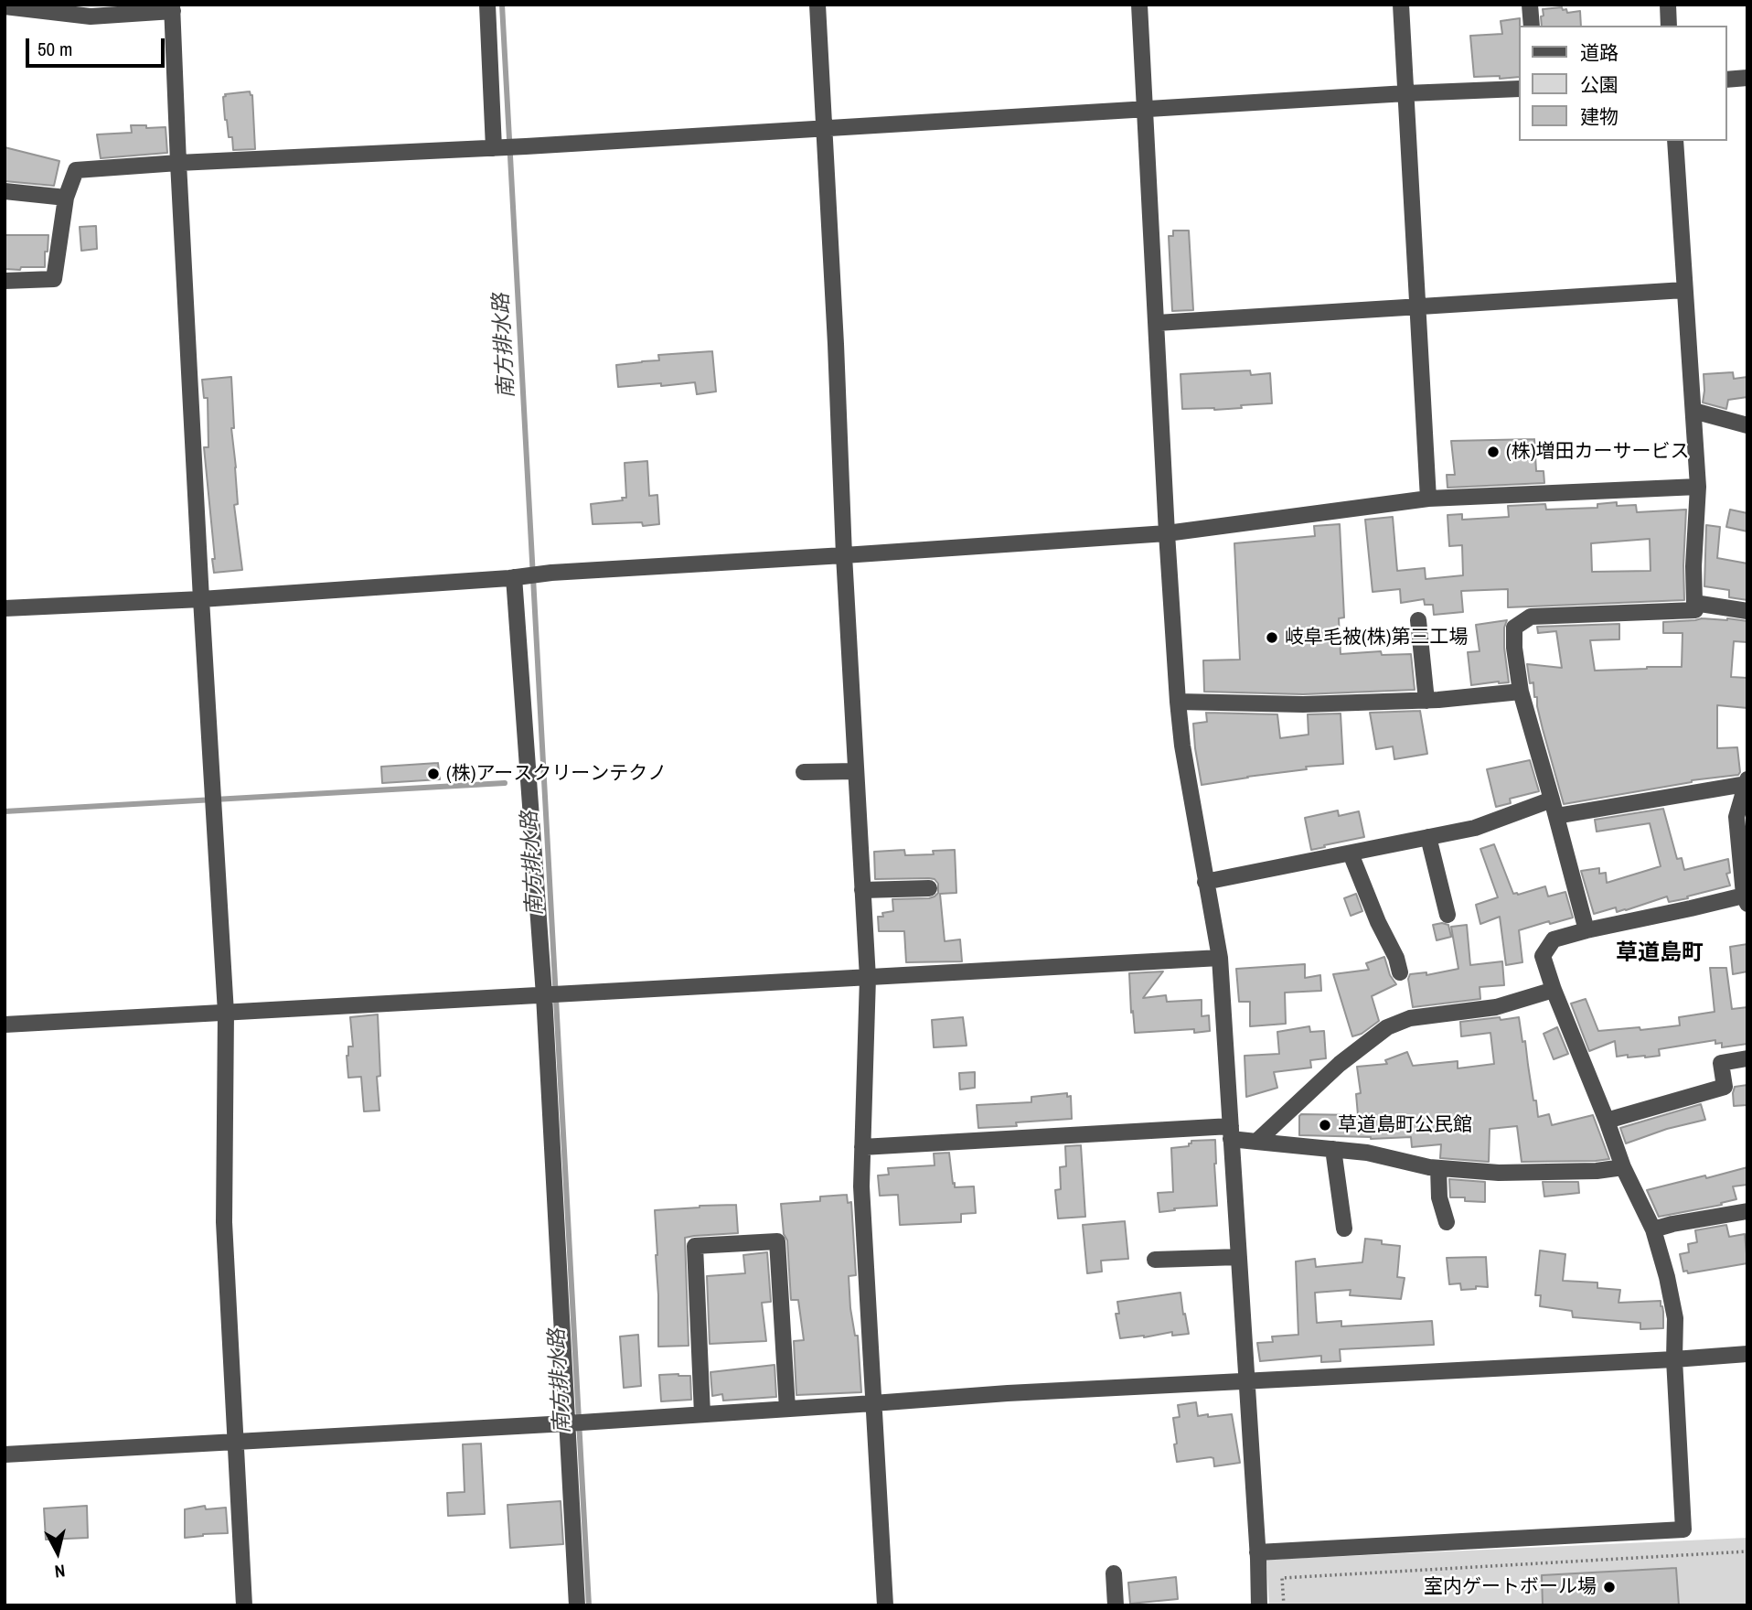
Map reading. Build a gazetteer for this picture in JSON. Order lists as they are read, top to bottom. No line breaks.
{"districts":["草道島町"],"water":["南方排水路"],"places":["(株)増田カーサービス","岐阜毛被(株)第三工場","(株)アースクリーンテクノ","草道島町公民館","室内ゲートボール場"],"legend":["道路","公園","建物"],"scale_bar":"50 m","north":"bottom"}
